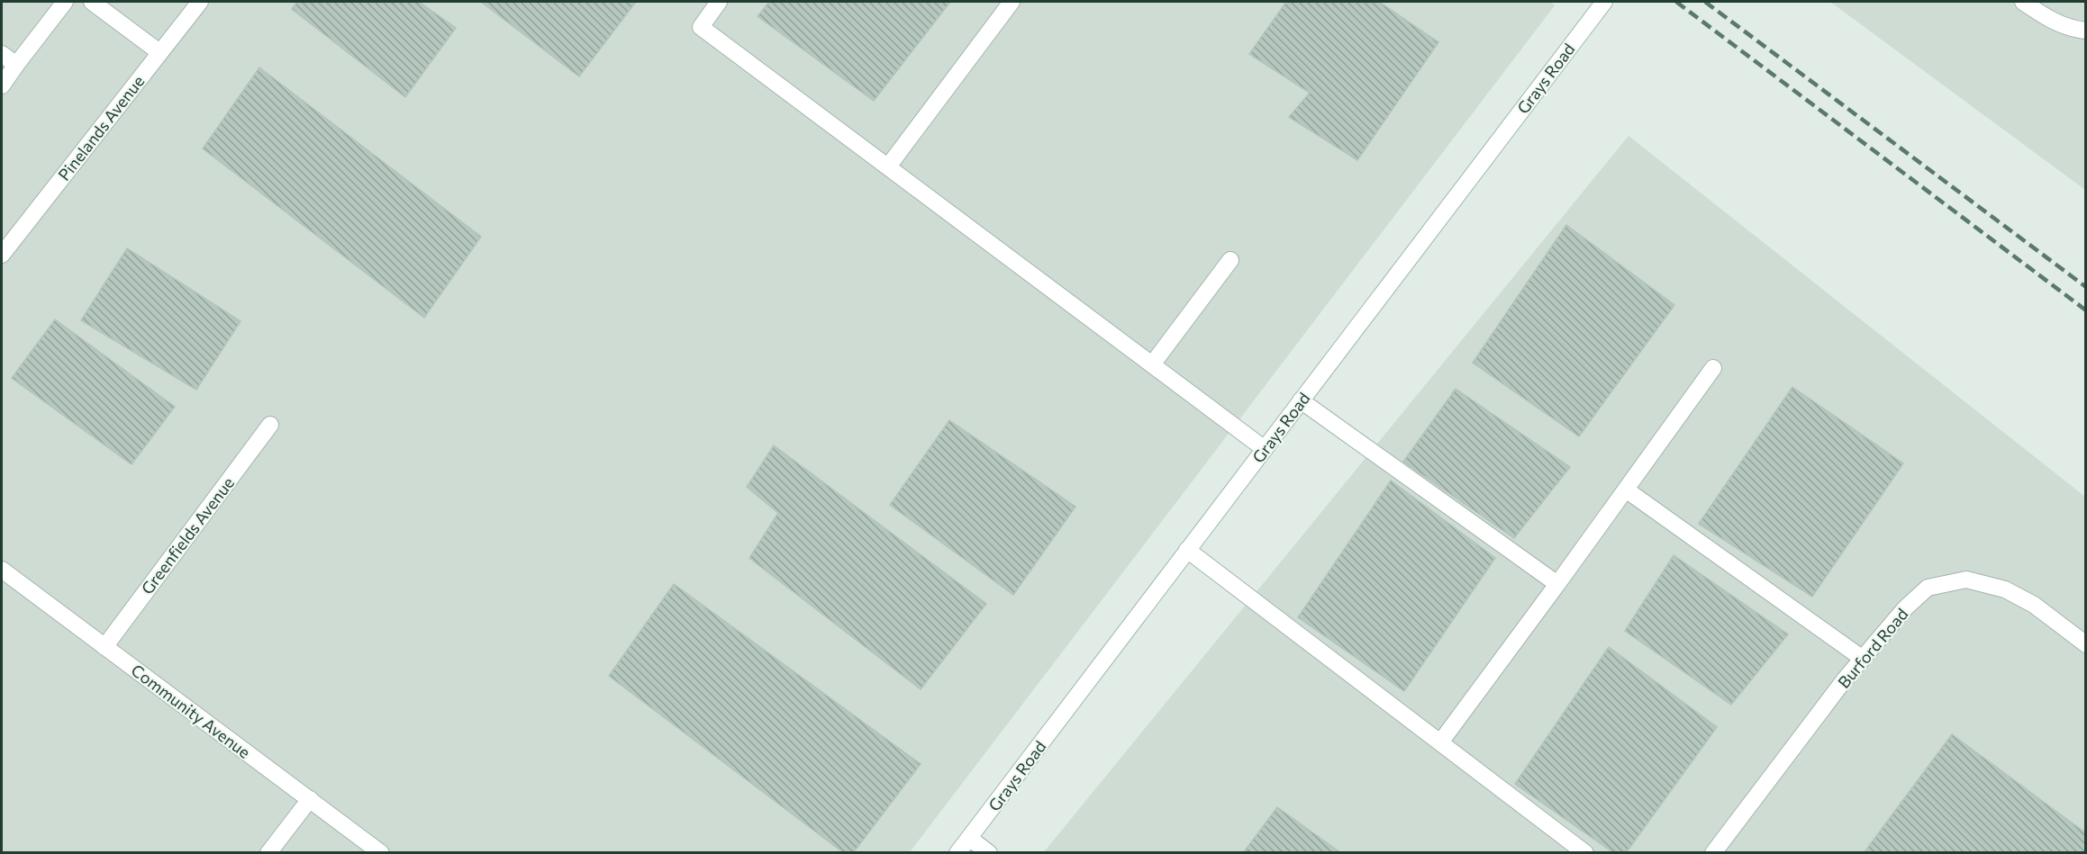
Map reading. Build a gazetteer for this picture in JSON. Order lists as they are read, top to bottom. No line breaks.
{"streets":{"street":["Grays Road","Pinelands Avenue","Greenfields Avenue","Burford Road","Community Avenue"]},"crossings":[["Greenfields Avenue","Community Avenue"]]}
